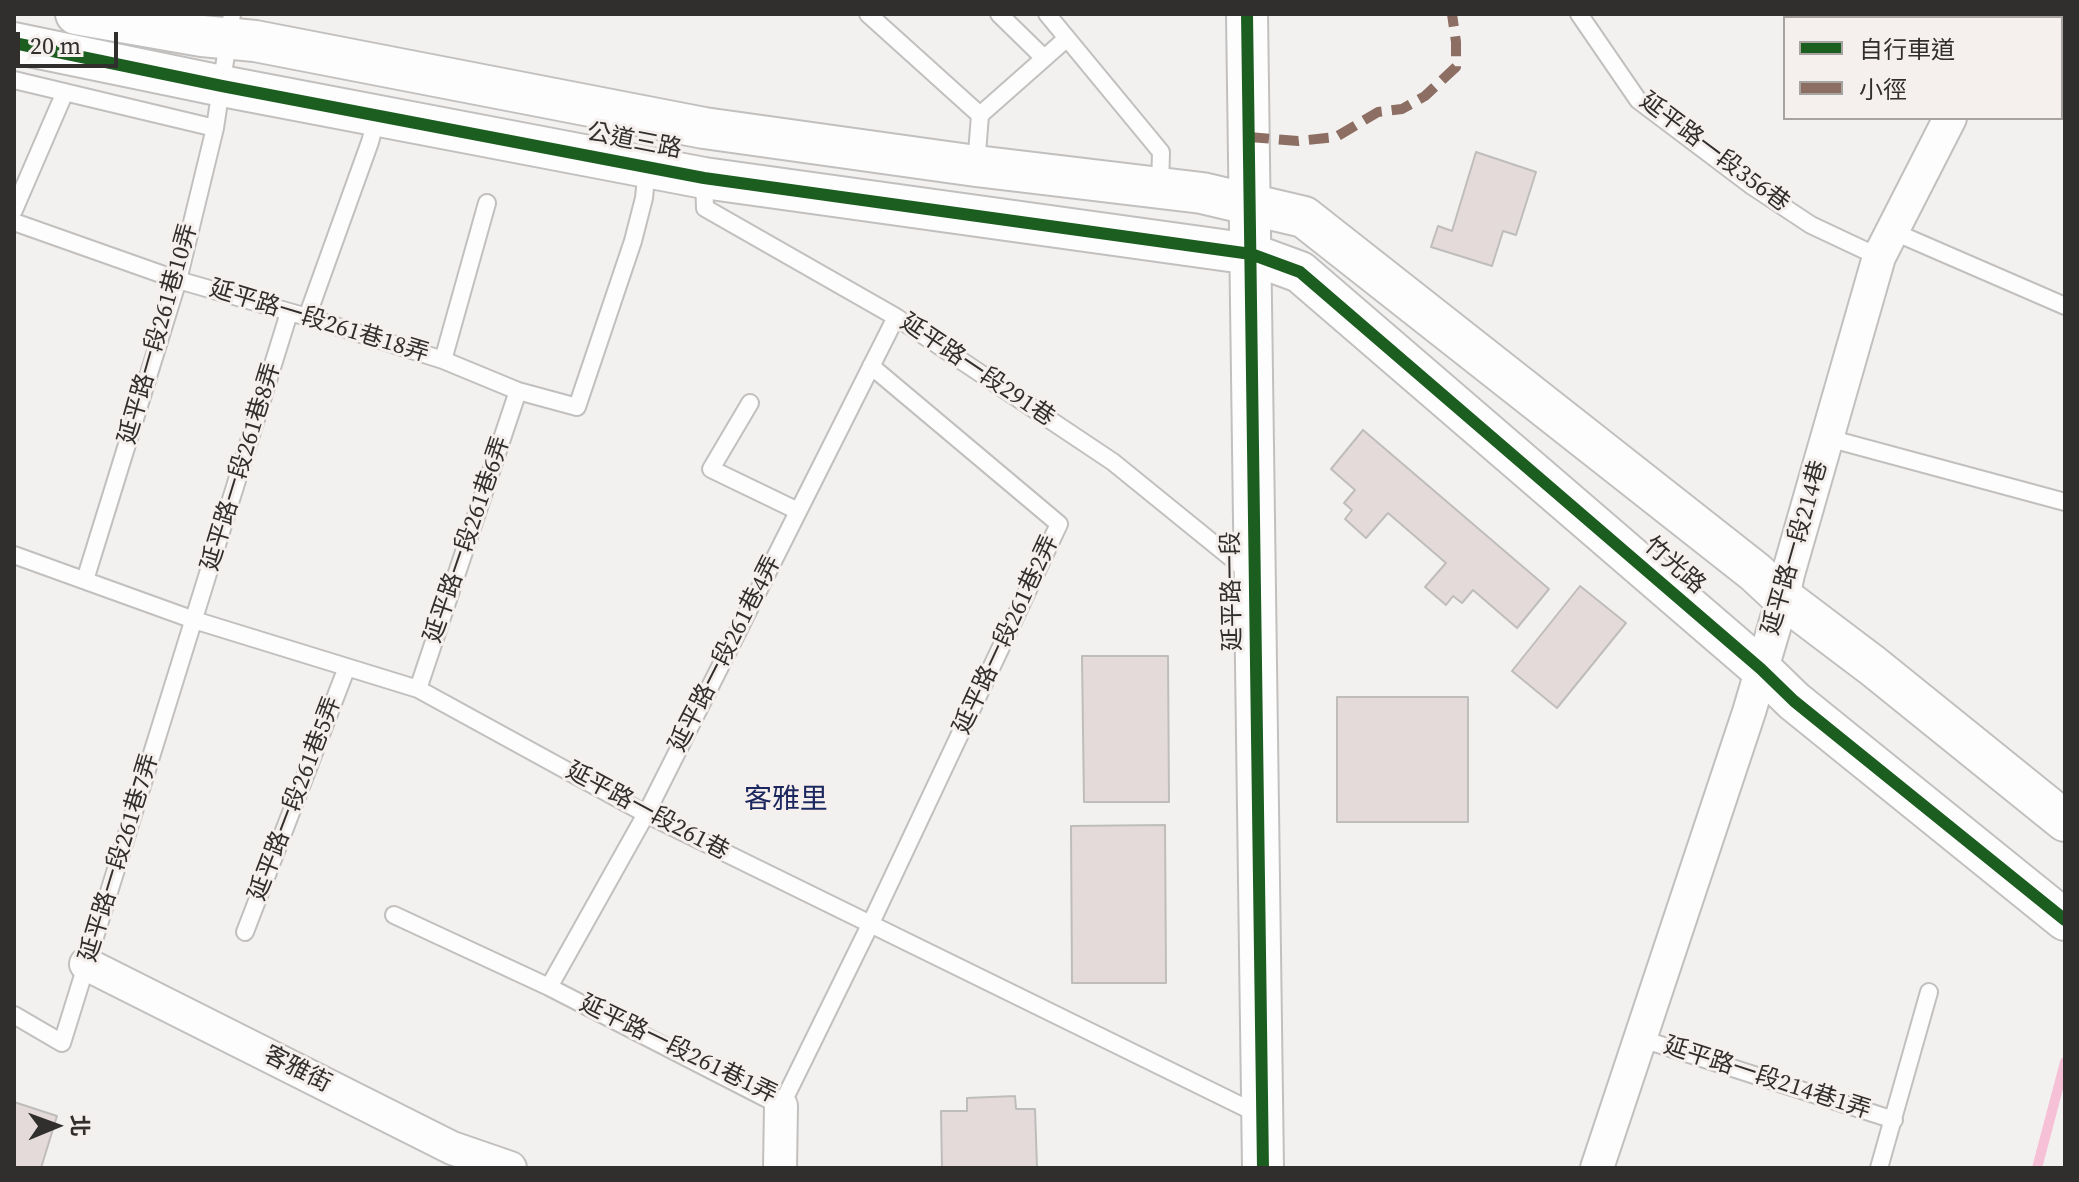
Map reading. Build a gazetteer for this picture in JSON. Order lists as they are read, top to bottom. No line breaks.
{"streets":{"street":["公道三路","延平路一段214巷","竹光路","延平路一段","客雅街"],"lane":["延平路一段356巷","延平路一段261巷18弄","延平路一段261巷10弄","延平路一段291巷","延平路一段261巷8弄","延平路一段261巷6弄","延平路一段261巷2弄","延平路一段261巷4弄","延平路一段261巷5弄","延平路一段261巷","延平路一段261巷7弄","延平路一段261巷1弄","延平路一段214巷1弄"]},"crossings":[["公道三路","延平路一段261巷10弄"],["公道三路","延平路一段291巷"],["公道三路","竹光路"],["公道三路","延平路一段"],["延平路一段356巷","延平路一段214巷"],["延平路一段261巷18弄","延平路一段261巷10弄"],["延平路一段261巷18弄","延平路一段261巷8弄"],["延平路一段261巷10弄","延平路一段261巷"],["延平路一段291巷","延平路一段"],["延平路一段291巷","延平路一段261巷4弄"],["延平路一段261巷8弄","延平路一段261巷"],["延平路一段261巷8弄","延平路一段261巷7弄"],["延平路一段261巷6弄","延平路一段261巷"],["延平路一段214巷","竹光路"],["延平路一段214巷","延平路一段214巷1弄"],["竹光路","延平路一段"],["延平路一段","延平路一段261巷"],["延平路一段261巷2弄","延平路一段261巷4弄"],["延平路一段261巷2弄","延平路一段261巷"],["延平路一段261巷2弄","延平路一段261巷1弄"],["延平路一段261巷4弄","延平路一段261巷"],["延平路一段261巷4弄","延平路一段261巷1弄"],["延平路一段261巷5弄","延平路一段261巷"],["延平路一段261巷","延平路一段261巷7弄"],["延平路一段261巷","延平路一段261巷1弄"],["延平路一段261巷7弄","客雅街"]],"districts":["客雅里"],"legend":["自行車道","小徑"],"scale_bar":"20 m","north":"right"}
